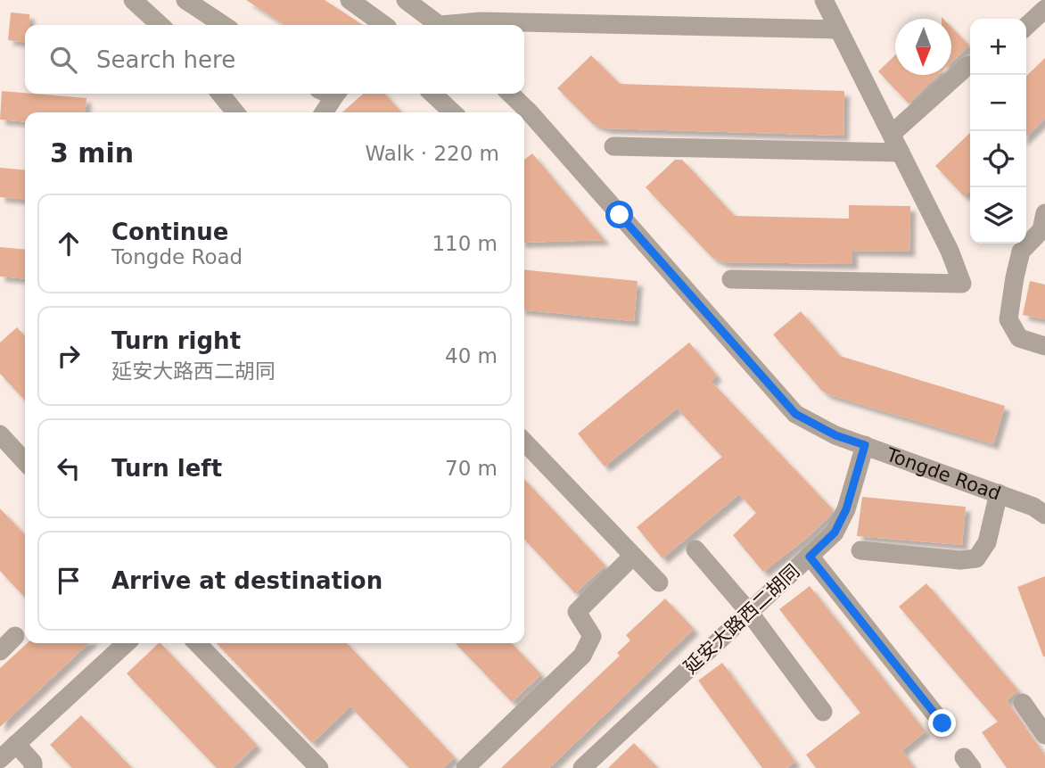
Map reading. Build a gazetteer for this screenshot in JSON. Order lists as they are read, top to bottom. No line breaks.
{"streets":{"street":["Tongde Road","延安大路西二胡同"]},"crossings":[["Tongde Road","延安大路西二胡同"]],"north":"bottom","page":{"map_buttons":["+","−"],"search":"Search here","heading":["3 min","Walk · 220 m"],"list":[["Continue","Tongde Road","110 m"],["Turn right","延安大路西二胡同","40 m"],["Turn left","70 m"],"Arrive at destination"]}}
